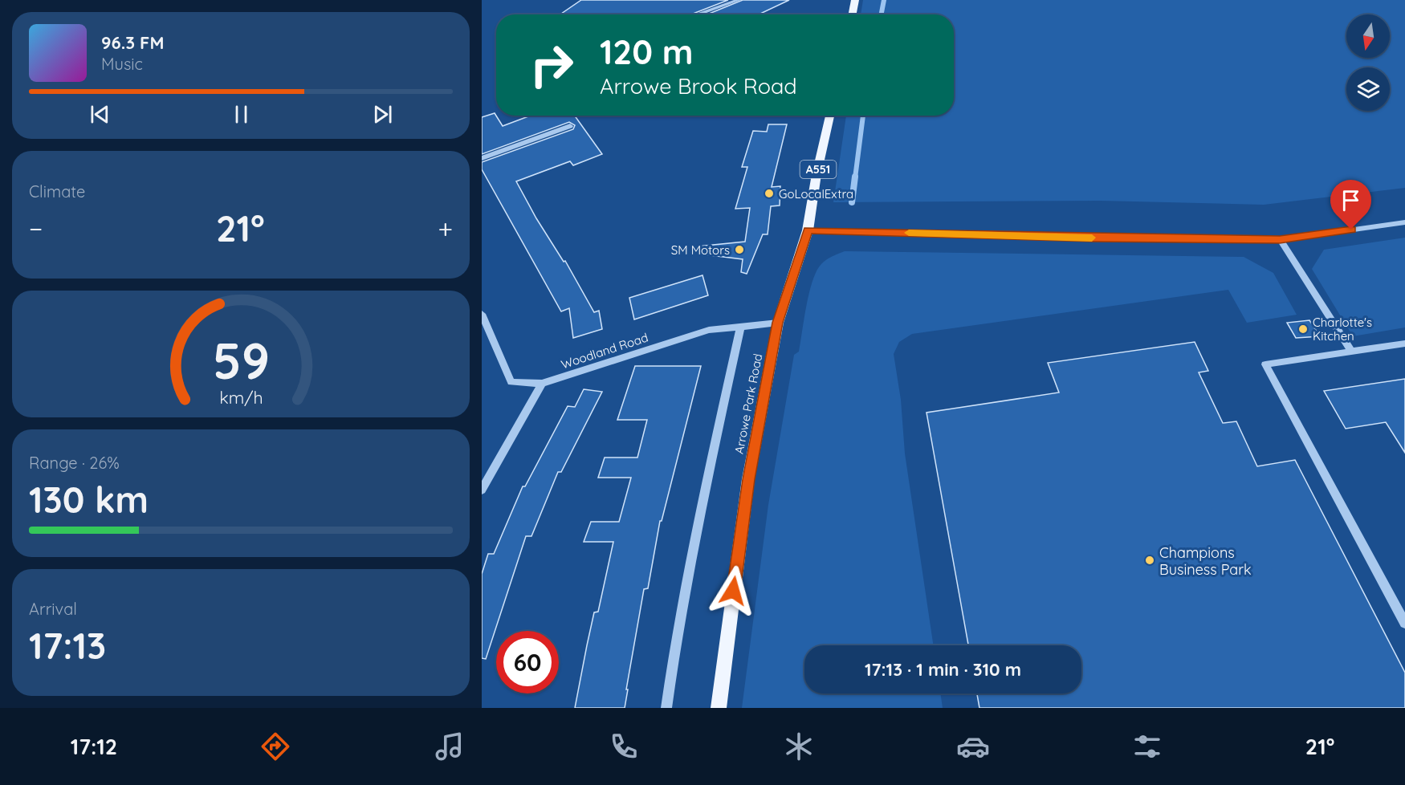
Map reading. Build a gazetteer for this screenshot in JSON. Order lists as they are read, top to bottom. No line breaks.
{"streets":{"main road":["A551","Arrowe Park Road"],"street":["Woodland Road"]},"crossings":[["Woodland Road","Arrowe Park Road"]],"places":["GoLocalExtra","SM Motors","Charlotte's Kitchen","Champions Business Park"],"north":"bottom","page":{"turn":["120 m","Arrowe Brook Road"],"song":["96.3 FM","Music"],"tile":["Climate",["Range · 26%","130 km"],["Arrival","17:13"]],"heat":["−","21°","+"],"limit":"60","trip":"17:13 · 1 min · 310 m","tabs":["17:12","21°"],"gauge":["59","km/h"]}}
